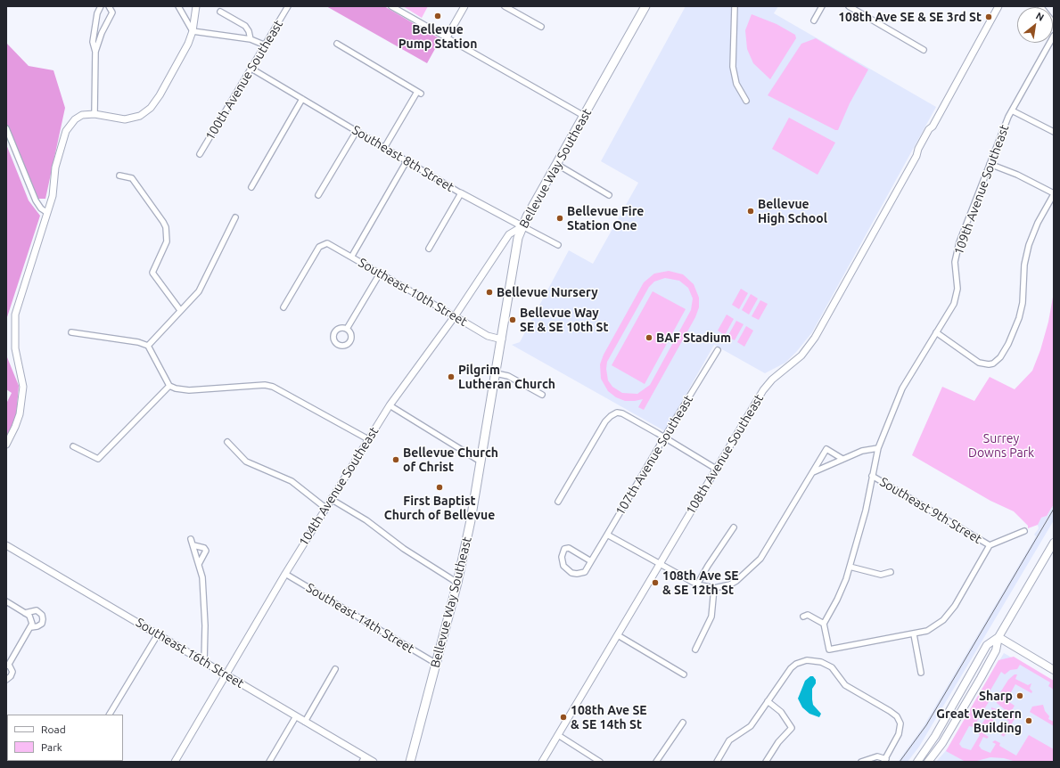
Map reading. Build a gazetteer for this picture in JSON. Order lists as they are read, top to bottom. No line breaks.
{"streets":{"main road":["Bellevue Way Southeast"],"street":["100th Avenue Southeast","Southeast 8th Street","109th Avenue Southeast","Southeast 10th Street","108th Avenue Southeast","107th Avenue Southeast","104th Avenue Southeast","Southeast 9th Street","Southeast 14th Street","Southeast 16th Street"]},"crossings":[["100th Avenue Southeast","Southeast 8th Street"],["Southeast 8th Street","Bellevue Way Southeast"],["Southeast 8th Street","104th Avenue Southeast"],["Bellevue Way Southeast","Southeast 10th Street"],["Bellevue Way Southeast","104th Avenue Southeast"],["Bellevue Way Southeast","Southeast 14th Street"],["109th Avenue Southeast","Southeast 9th Street"],["Southeast 10th Street","104th Avenue Southeast"],["104th Avenue Southeast","Southeast 14th Street"],["104th Avenue Southeast","Southeast 16th Street"]],"parks":["Surrey Downs Park"],"places":["Bellevue Pump Station","108th Ave SE & SE 3rd St","Bellevue High School","Bellevue Fire Station One","Bellevue Nursery","Bellevue Way SE & SE 10th St","BAF Stadium","Pilgrim Lutheran Church","Bellevue Church of Christ","First Baptist Church of Bellevue","108th Ave SE & SE 12th St","Sharp","108th Ave SE & SE 14th St","Great Western Building"],"legend":["Road","Park"],"north":"top right"}
